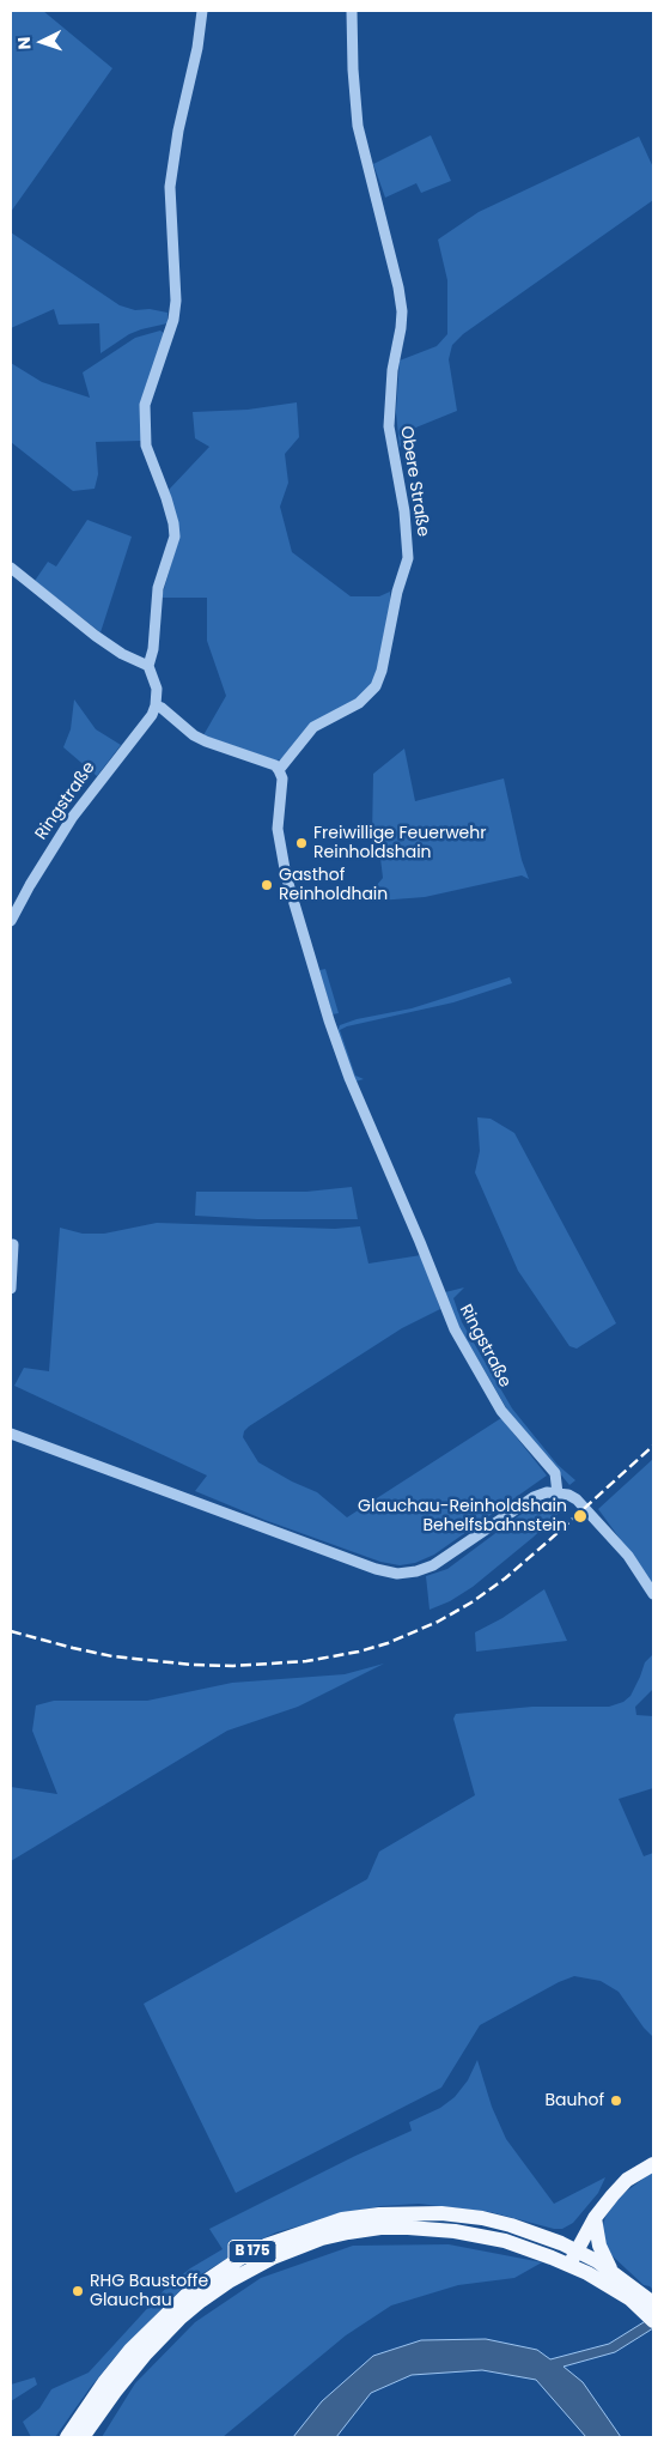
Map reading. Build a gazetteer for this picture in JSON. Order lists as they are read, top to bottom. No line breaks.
{"streets":{"main road":["B 175"],"street":["Obere Straße","Ringstraße"]},"crossings":[["Obere Straße","Ringstraße"]],"places":["Freiwillige Feuerwehr Reinholdshain","Gasthof Reinholdhain","Glauchau-Reinholdshain Behelfsbahnstein","Bauhof","RHG Baustoffe Glauchau"],"north":"left"}
